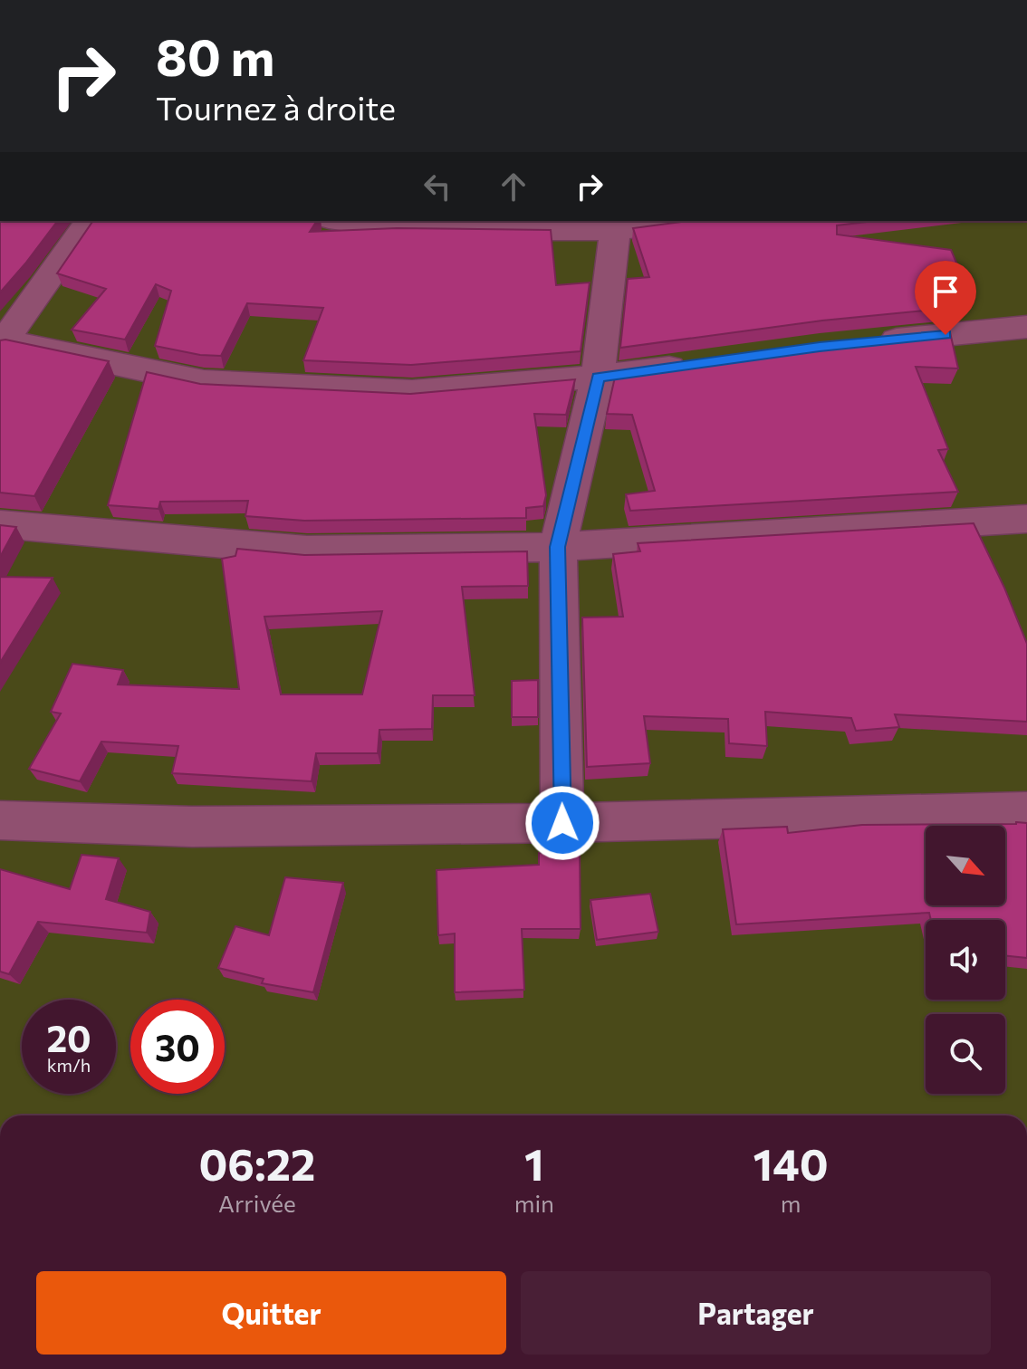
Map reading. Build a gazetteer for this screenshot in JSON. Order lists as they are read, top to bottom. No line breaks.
{"north":"bottom right","page":{"turn":["80 m","Tournez à droite"],"speed":"20 km/h","limit":"30","eta":["06:22","Arrivée","1","min","140","m"],"buttons":["Quitter","Partager"]}}
